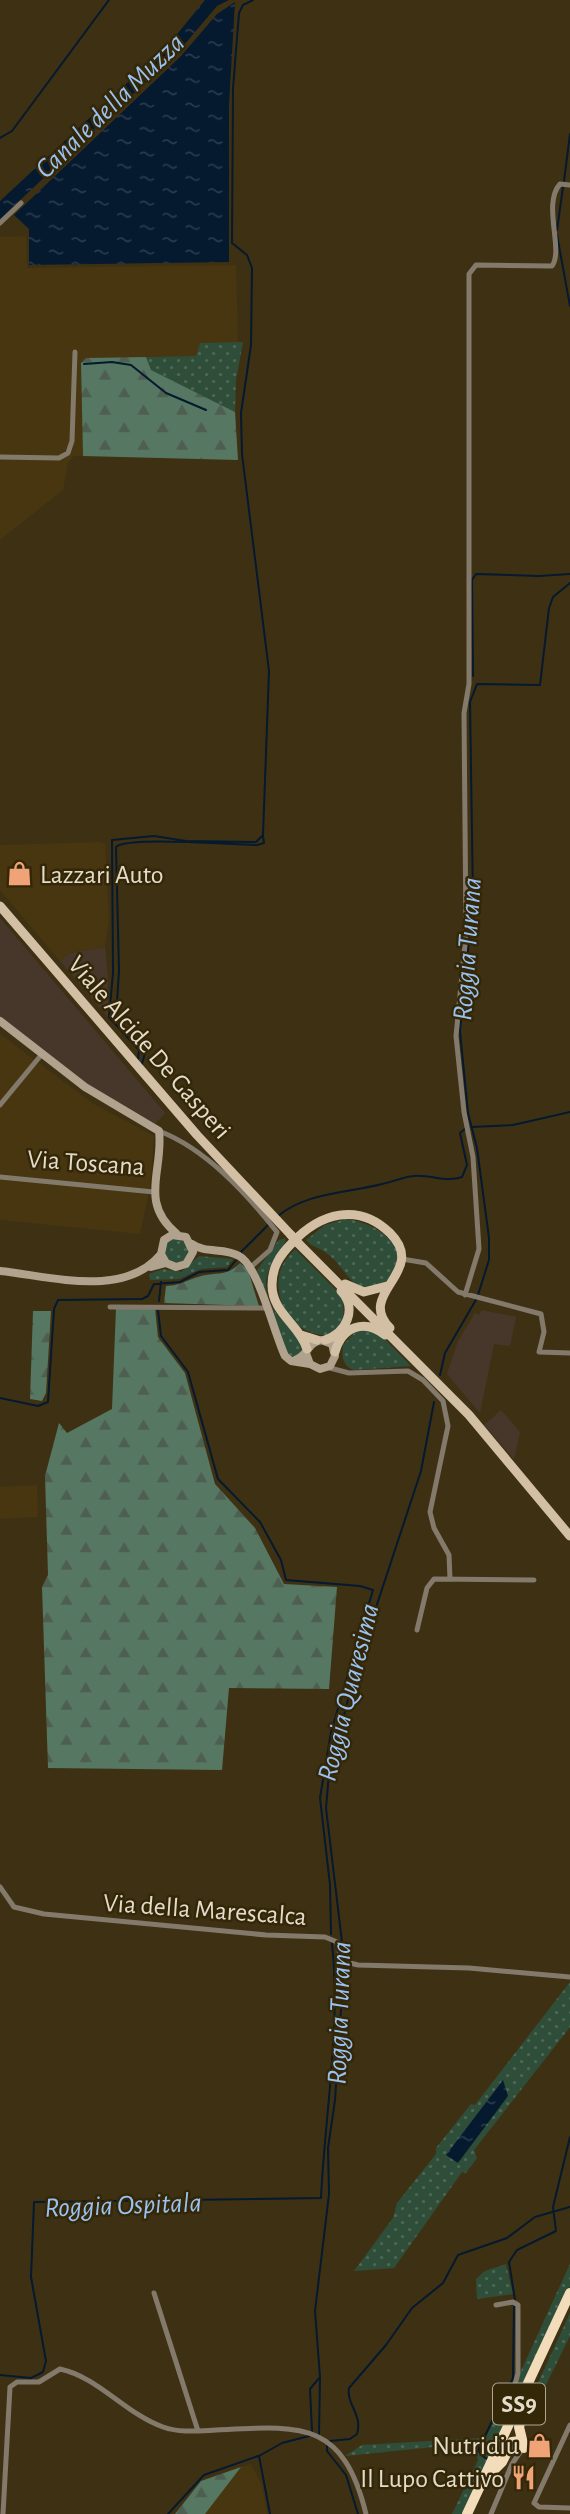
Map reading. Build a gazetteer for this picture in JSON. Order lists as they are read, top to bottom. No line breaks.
{"streets":{"highway":["SS9"],"main road":["Viale Alcide De Gasperi","Via Toscana"],"street":["Via della Marescalca"]},"water":["Canale della Muzza","Roggia Turana","Roggia Quaresima","Roggia Ospitala"],"places":{"shop":["Lazzari Auto","Nutridiu"],"restaurant":["Il Lupo Cattivo"]}}
